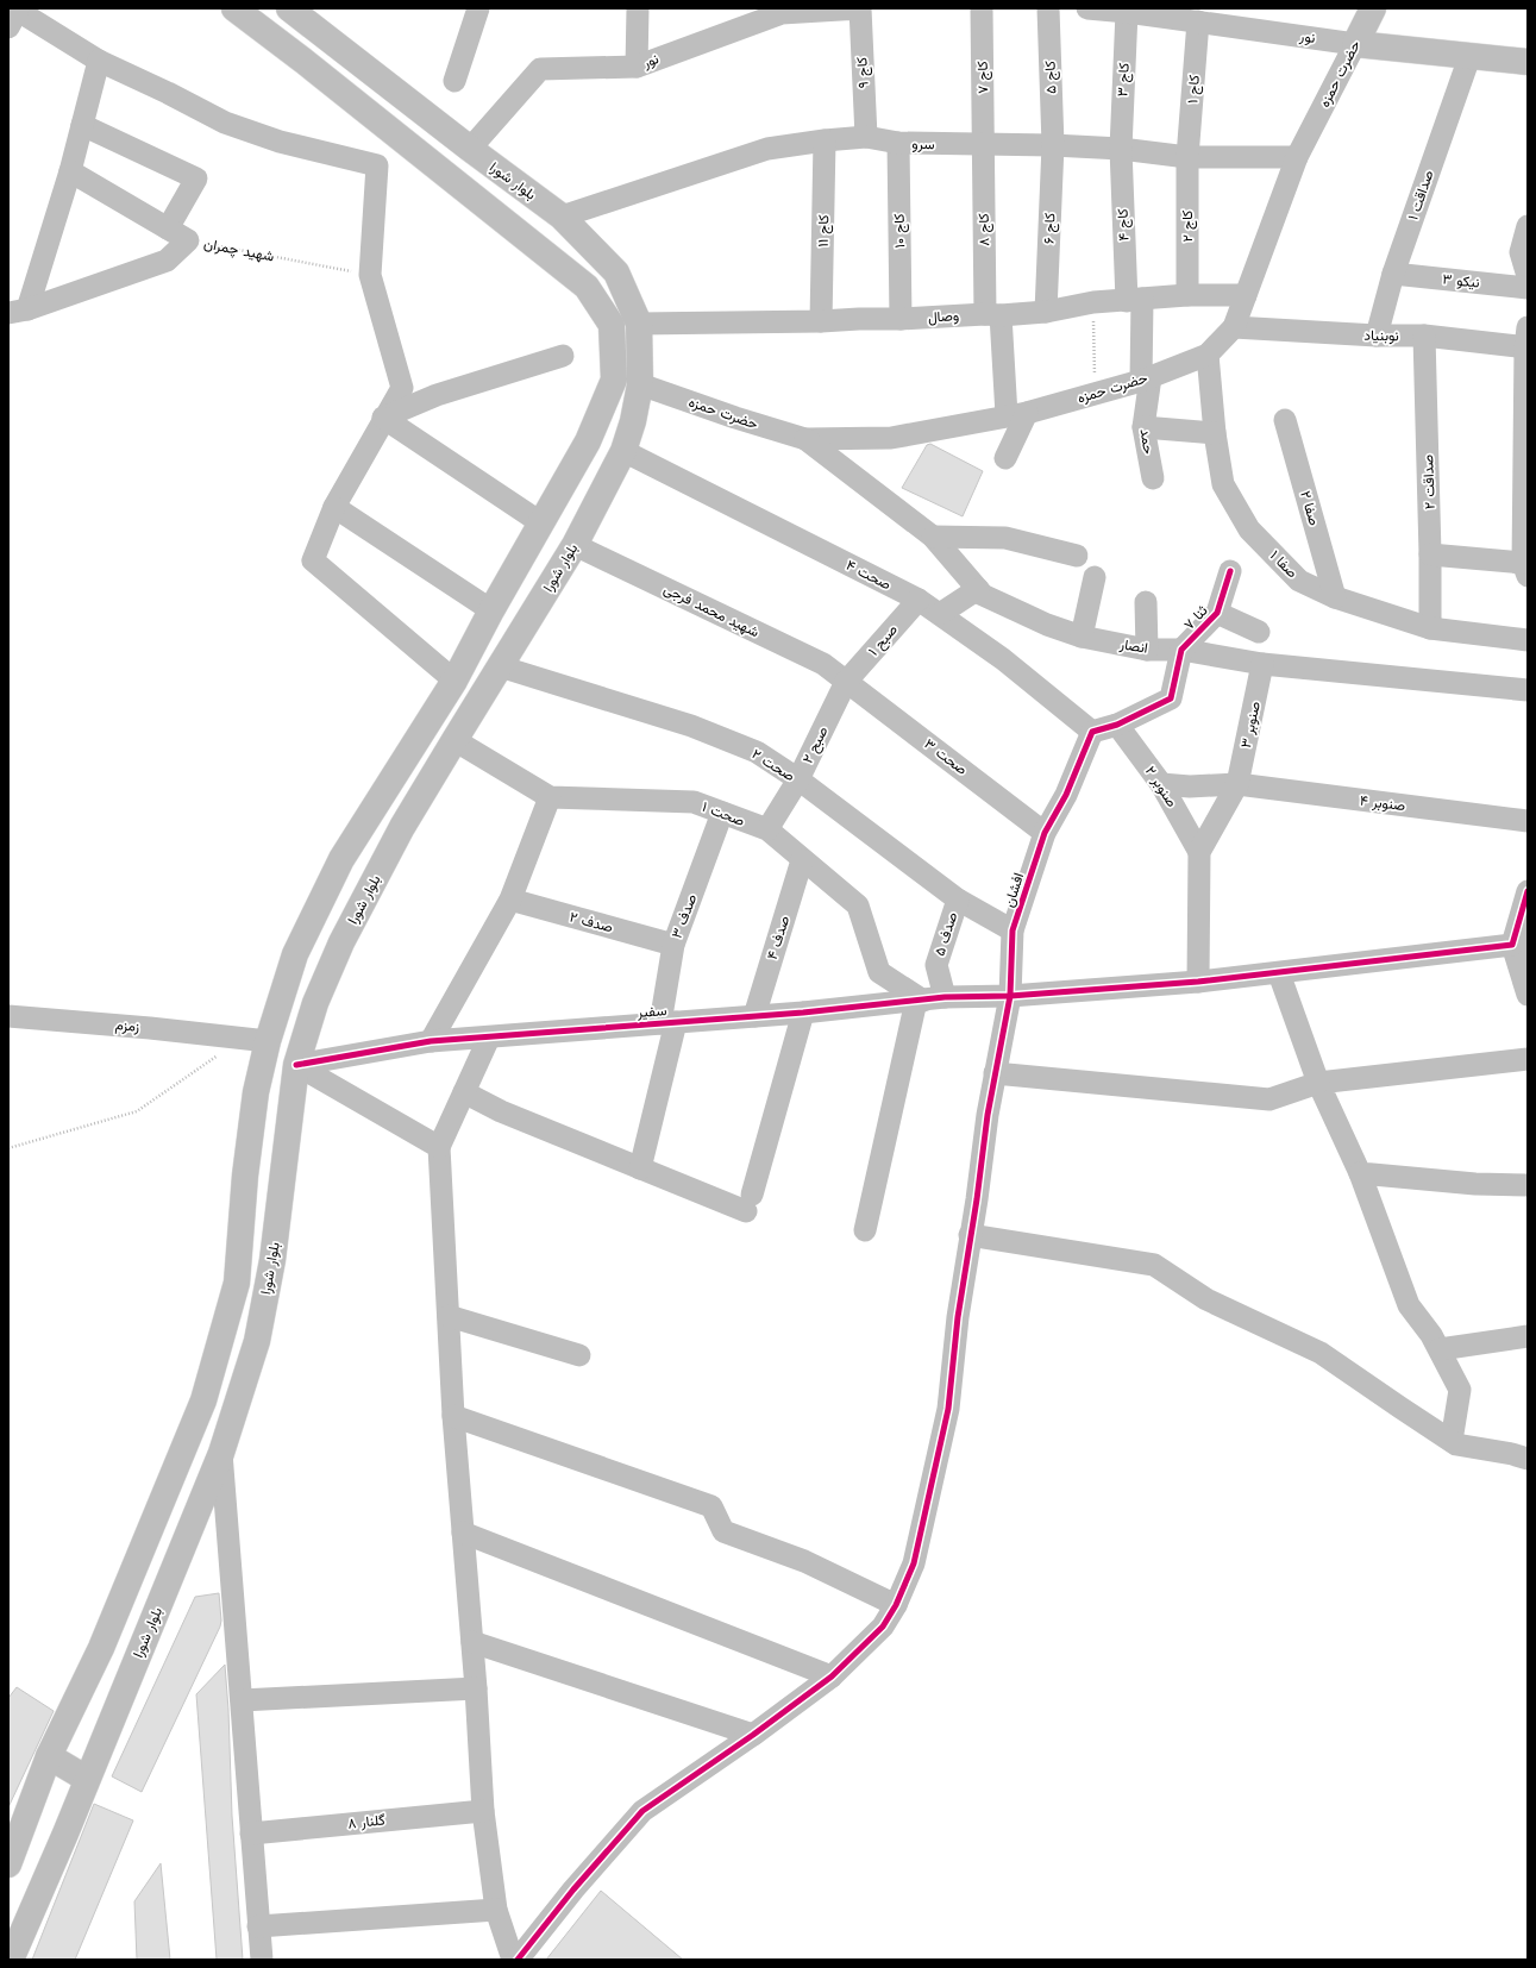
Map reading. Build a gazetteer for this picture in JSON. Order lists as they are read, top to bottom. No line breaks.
{"streets":{"main road":["نور","حضرت حمزه","بلوار شورا"],"street":["کاج ۹","کاج ۷","کاج ۵","کاج ۳","کاج ۱","سرو","صداقت ۱","کاج ۴","کاج ۲","کاج ۶","کاج ۸","کاج ۱۱","کاج ۱۰","شهید چمران","نیکو ۳","وصال","نوبنیاد","حمد","صداقت ۲","صفا ۲","صفا ۱","صحت ۴","شهید محمد فرجی","ثنا ۷","صبح ۱","انصار","صنوبر ۳","صبح ۲","صحت ۳","صحت ۲","صنوبر ۲","صنوبر ۴","صحت ۱","افشان","صدف ۳","صدف ۲","صدف ۵","صدف ۴","سفیر","زمزم","گلنار ۸"]},"crossings":[["نور","کاج ۹"],["نور","حضرت حمزه"],["نور","کاج ۳"],["نور","کاج ۱"],["نور","بلوار شورا"],["نور","صداقت ۱"],["کاج ۹","سرو"],["حضرت حمزه","سرو"],["حضرت حمزه","بلوار شورا"],["حضرت حمزه","کاج ۴"],["حضرت حمزه","کاج ۸"],["حضرت حمزه","وصال"],["حضرت حمزه","نوبنیاد"],["حضرت حمزه","حمد"],["حضرت حمزه","صفا ۱"],["حضرت حمزه","انصار"],["کاج ۷","سرو"],["کاج ۷","کاج ۸"],["کاج ۵","سرو"],["کاج ۵","کاج ۶"],["کاج ۳","سرو"],["کاج ۳","کاج ۴"],["کاج ۱","سرو"],["کاج ۱","کاج ۲"],["سرو","بلوار شورا"],["سرو","کاج ۴"],["سرو","کاج ۲"],["سرو","کاج ۶"],["سرو","کاج ۸"],["سرو","کاج ۱۱"],["سرو","کاج ۱۰"],["بلوار شورا","وصال"],["بلوار شورا","صحت ۴"],["بلوار شورا","شهید محمد فرجی"],["بلوار شورا","صحت ۲"],["بلوار شورا","صحت ۱"],["بلوار شورا","سفیر"],["صداقت ۱","نیکو ۳"],["صداقت ۱","نوبنیاد"],["کاج ۴","وصال"],["کاج ۴","حمد"],["کاج ۲","وصال"],["کاج ۶","وصال"],["کاج ۸","وصال"],["کاج ۱۱","وصال"],["کاج ۱۰","وصال"],["نوبنیاد","صداقت ۲"],["صداقت ۲","صفا ۱"],["صفا ۲","صفا ۱"],["صحت ۴","صبح ۱"],["صحت ۴","افشان"],["شهید محمد فرجی","صبح ۱"],["شهید محمد فرجی","صبح ۲"],["شهید محمد فرجی","صحت ۳"],["ثنا ۷","انصار"],["صبح ۱","صبح ۲"],["صبح ۱","صحت ۳"],["انصار","صنوبر ۳"],["صنوبر ۳","صنوبر ۲"],["صنوبر ۳","صنوبر ۴"],["صبح ۲","صحت ۳"],["صبح ۲","صحت ۲"],["صبح ۲","صحت ۱"],["صحت ۳","افشان"],["صحت ۲","افشان"],["صحت ۲","صدف ۵"],["صنوبر ۲","صنوبر ۴"],["صحت ۱","صدف ۳"],["صحت ۱","صدف ۵"],["صحت ۱","صدف ۴"],["صحت ۱","سفیر"],["افشان","سفیر"],["صدف ۳","صدف ۲"],["صدف ۳","سفیر"],["صدف ۵","سفیر"],["صدف ۴","سفیر"]]}
